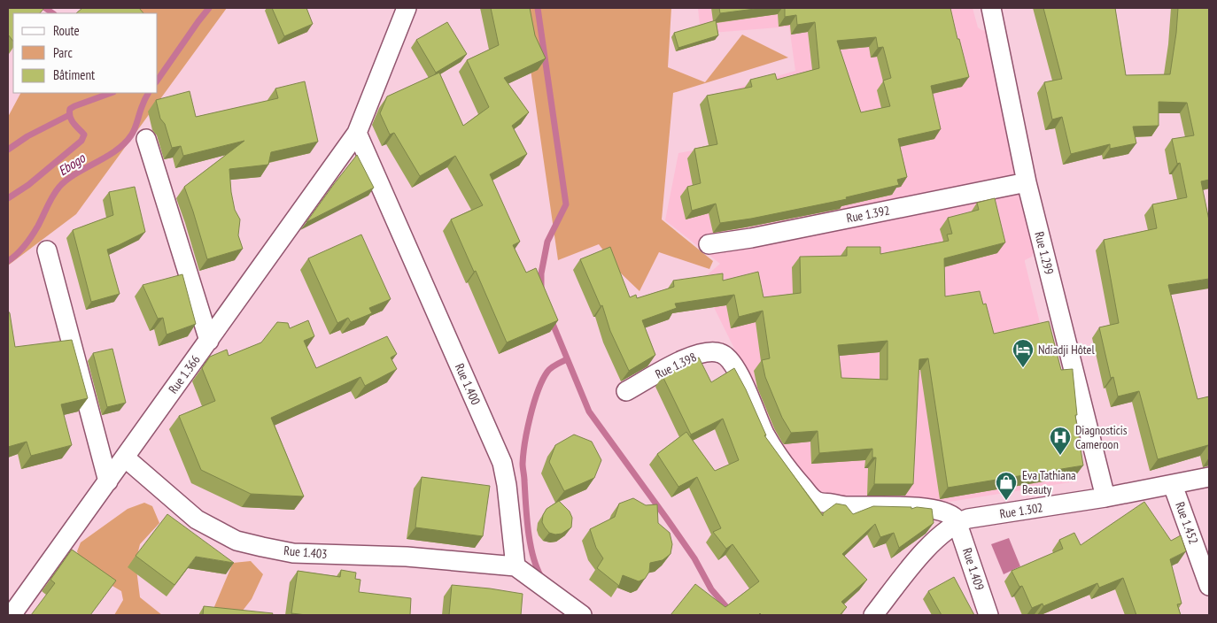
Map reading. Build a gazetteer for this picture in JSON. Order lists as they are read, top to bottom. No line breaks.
{"streets":{"street":["Rue 1.392","Rue 1.299","Rue 1.398","Rue 1.366","Rue 1.400","Rue 1.302","Rue 1.452","Rue 1.403","Rue 1.409"]},"crossings":[["Rue 1.392","Rue 1.299"],["Rue 1.299","Rue 1.302"],["Rue 1.398","Rue 1.302"],["Rue 1.398","Rue 1.409"],["Rue 1.366","Rue 1.400"],["Rue 1.366","Rue 1.403"],["Rue 1.400","Rue 1.403"],["Rue 1.302","Rue 1.452"],["Rue 1.302","Rue 1.409"]],"water":["Ebogo"],"places":{"hotel":["Ndiadji Hôtel"],"hospital":["Diagnosticis Cameroon"],"shop":["Eva Tathiana Beauty"]},"legend":["Route","Parc","Bâtiment"]}
